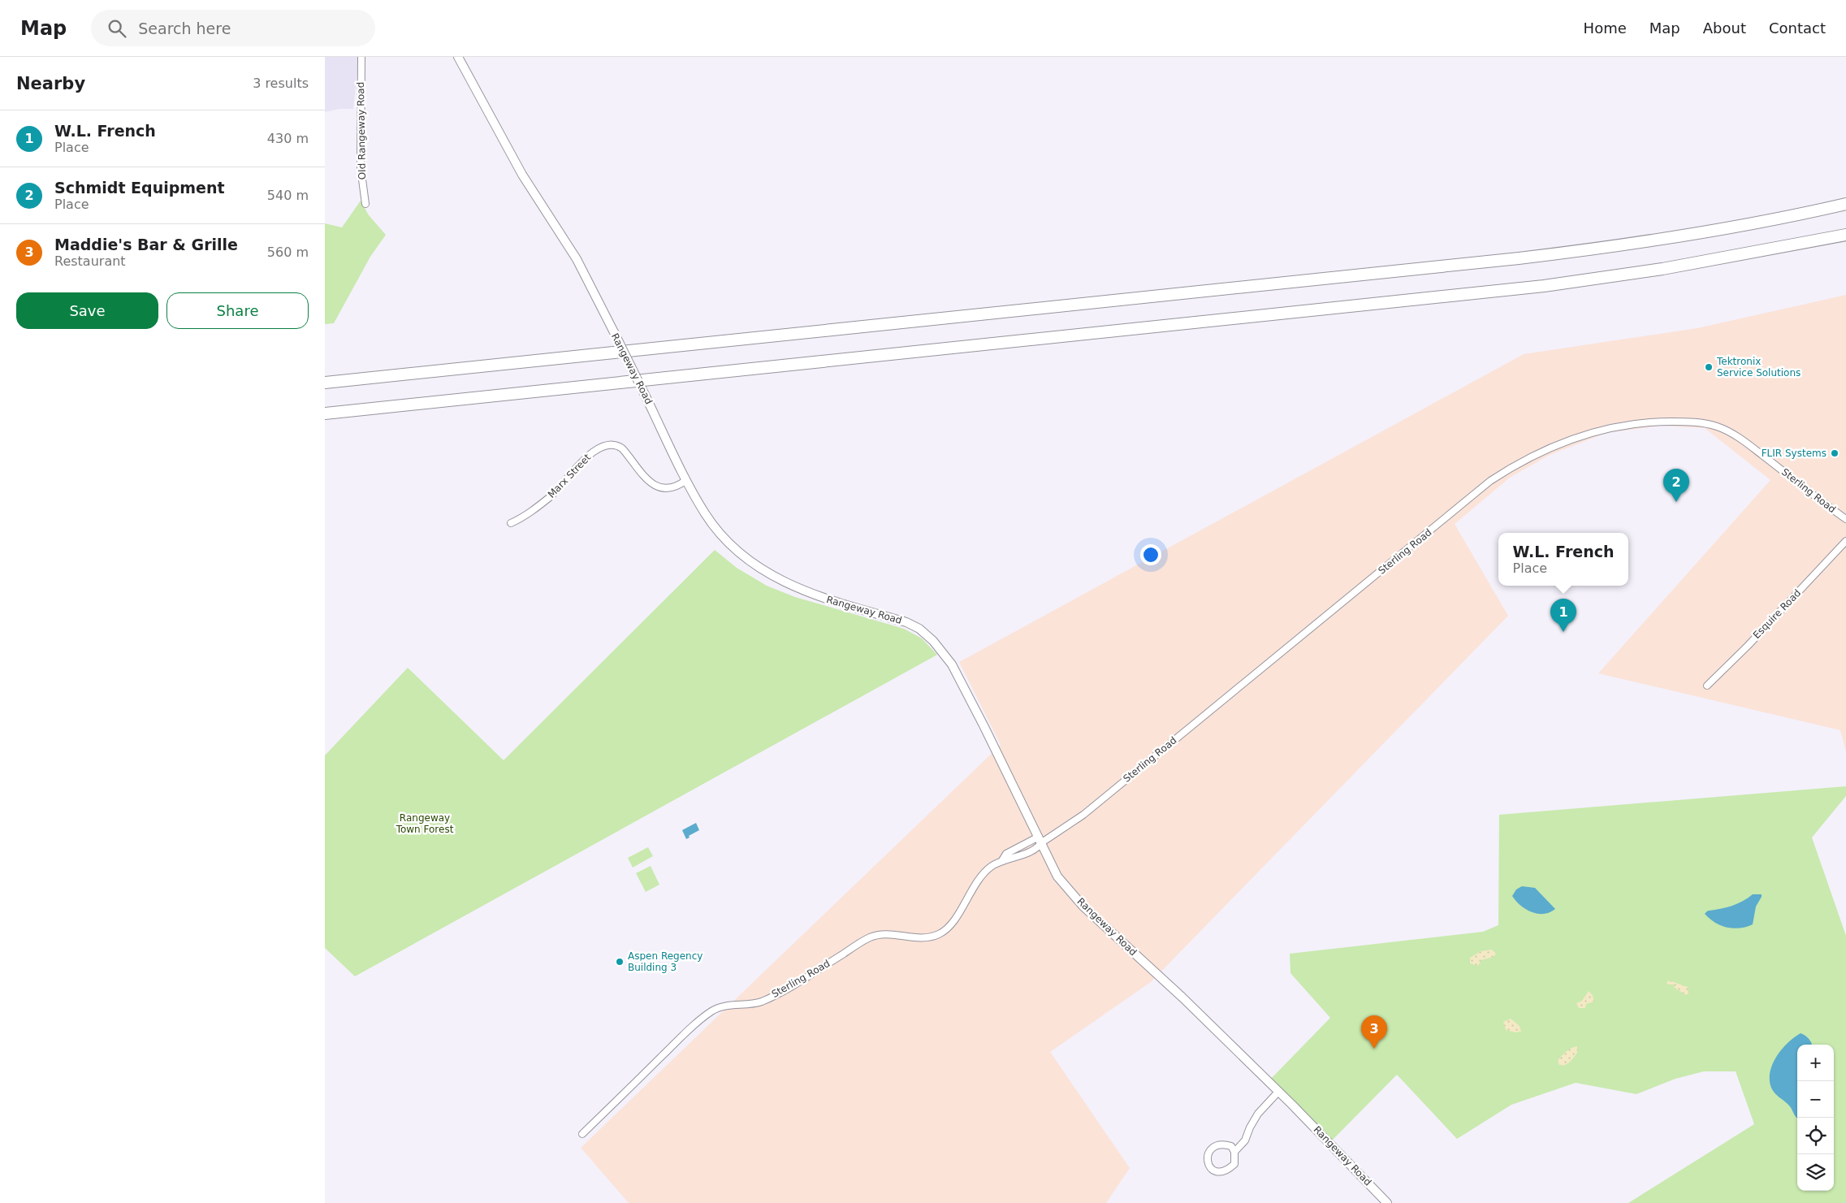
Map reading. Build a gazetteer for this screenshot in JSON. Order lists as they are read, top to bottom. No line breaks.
{"streets":{"street":["Old Rangeway Road","Rangeway Road","Marx Street","Sterling Road","Esquire Road"]},"crossings":[["Rangeway Road","Marx Street"],["Rangeway Road","Sterling Road"]],"parks":["Rangeway Town Forest"],"places":["Tektronix Service Solutions","FLIR Systems","Aspen Regency Building 3"],"page":{"header":"Map","search":"Search here","nav":["Home","Map","About","Contact"],"heading":["Nearby","3 results"],"list":[{"mark":"1","name":"W.L. French","note":"Place","value":"430 m"},{"mark":"2","name":"Schmidt Equipment","note":"Place","value":"540 m"},{"mark":"3","name":"Maddie's Bar & Grille","note":"Restaurant","value":"560 m"}],"buttons":["Save","Share"],"pins":["2","1","3"],"popup":["W.L. French","Place"],"map_buttons":["+","−"]}}
